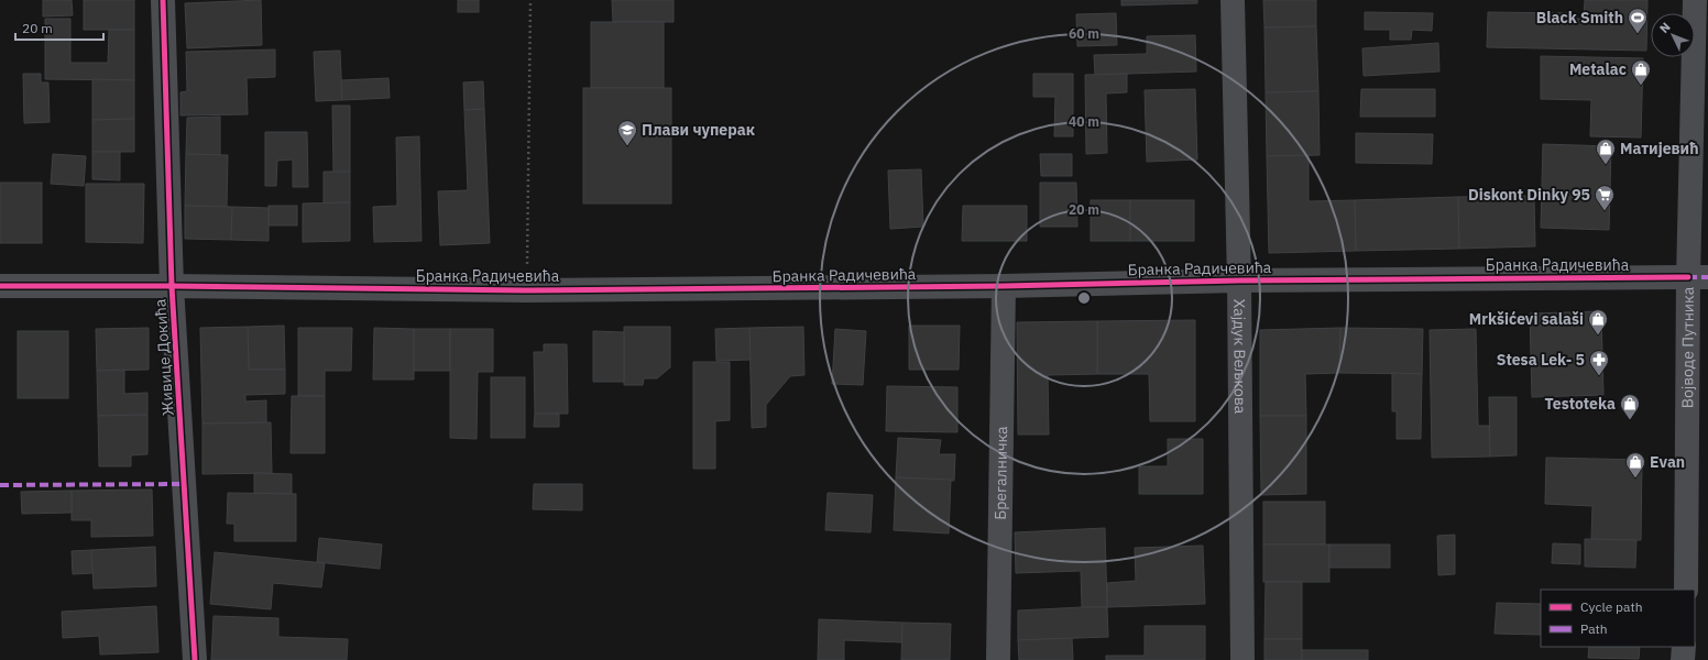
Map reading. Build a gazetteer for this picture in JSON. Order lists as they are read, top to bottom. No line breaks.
{"streets":{"street":["Бранка Радичевића","Војводе Путника","Хајдук Вељкова","Живице Докића","Брегалничка"]},"crossings":[["Бранка Радичевића","Војводе Путника"],["Бранка Радичевића","Хајдук Вељкова"],["Бранка Радичевића","Живице Докића"],["Бранка Радичевића","Брегалничка"]],"places":{"sports":["Black Smith"],"shop":["Metalac","Матијевић","Mrkšićevi salaši","Testoteka","Evan"],"school or university":["Плави чуперак"],"supermarket":["Diskont Dinky 95"],"pharmacy":["Stesa Lek- 5"]},"legend":["Cycle path","Path"],"scale_bar":"20 m","north":"top left","rings":["60 m","40 m","20 m"]}
